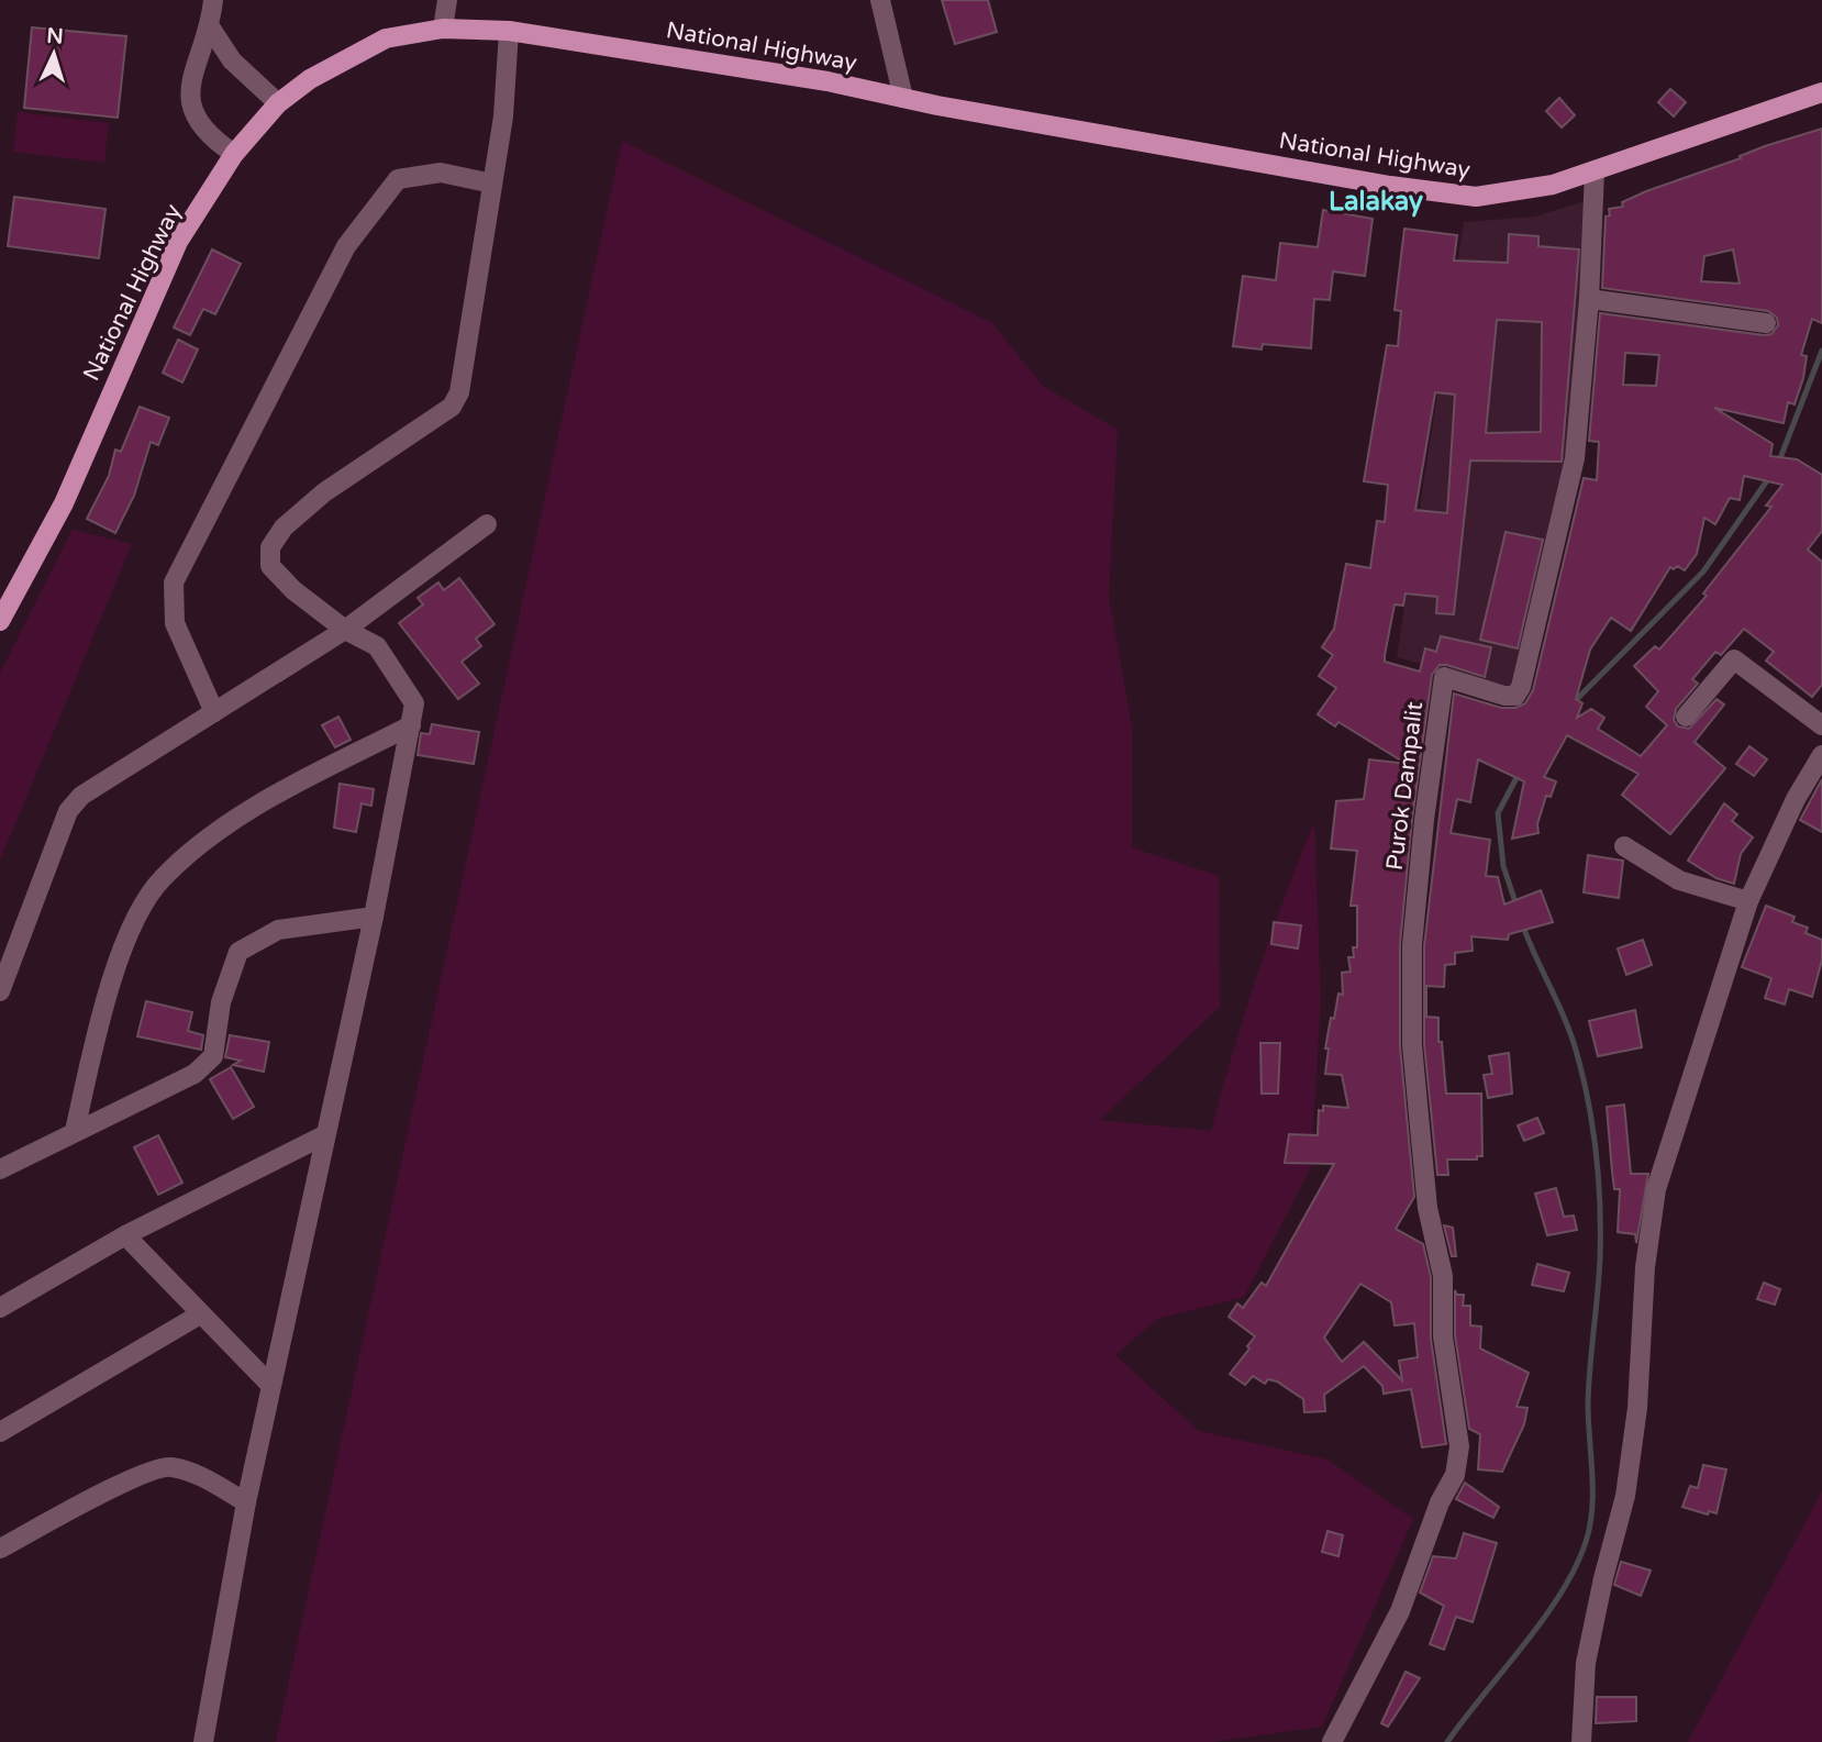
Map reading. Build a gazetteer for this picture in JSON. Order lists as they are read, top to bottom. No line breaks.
{"streets":{"main road":["National Highway"],"street":["Purok Dampalit"]},"crossings":[["National Highway","Purok Dampalit"]],"districts":["Lalakay"],"north":"top"}
